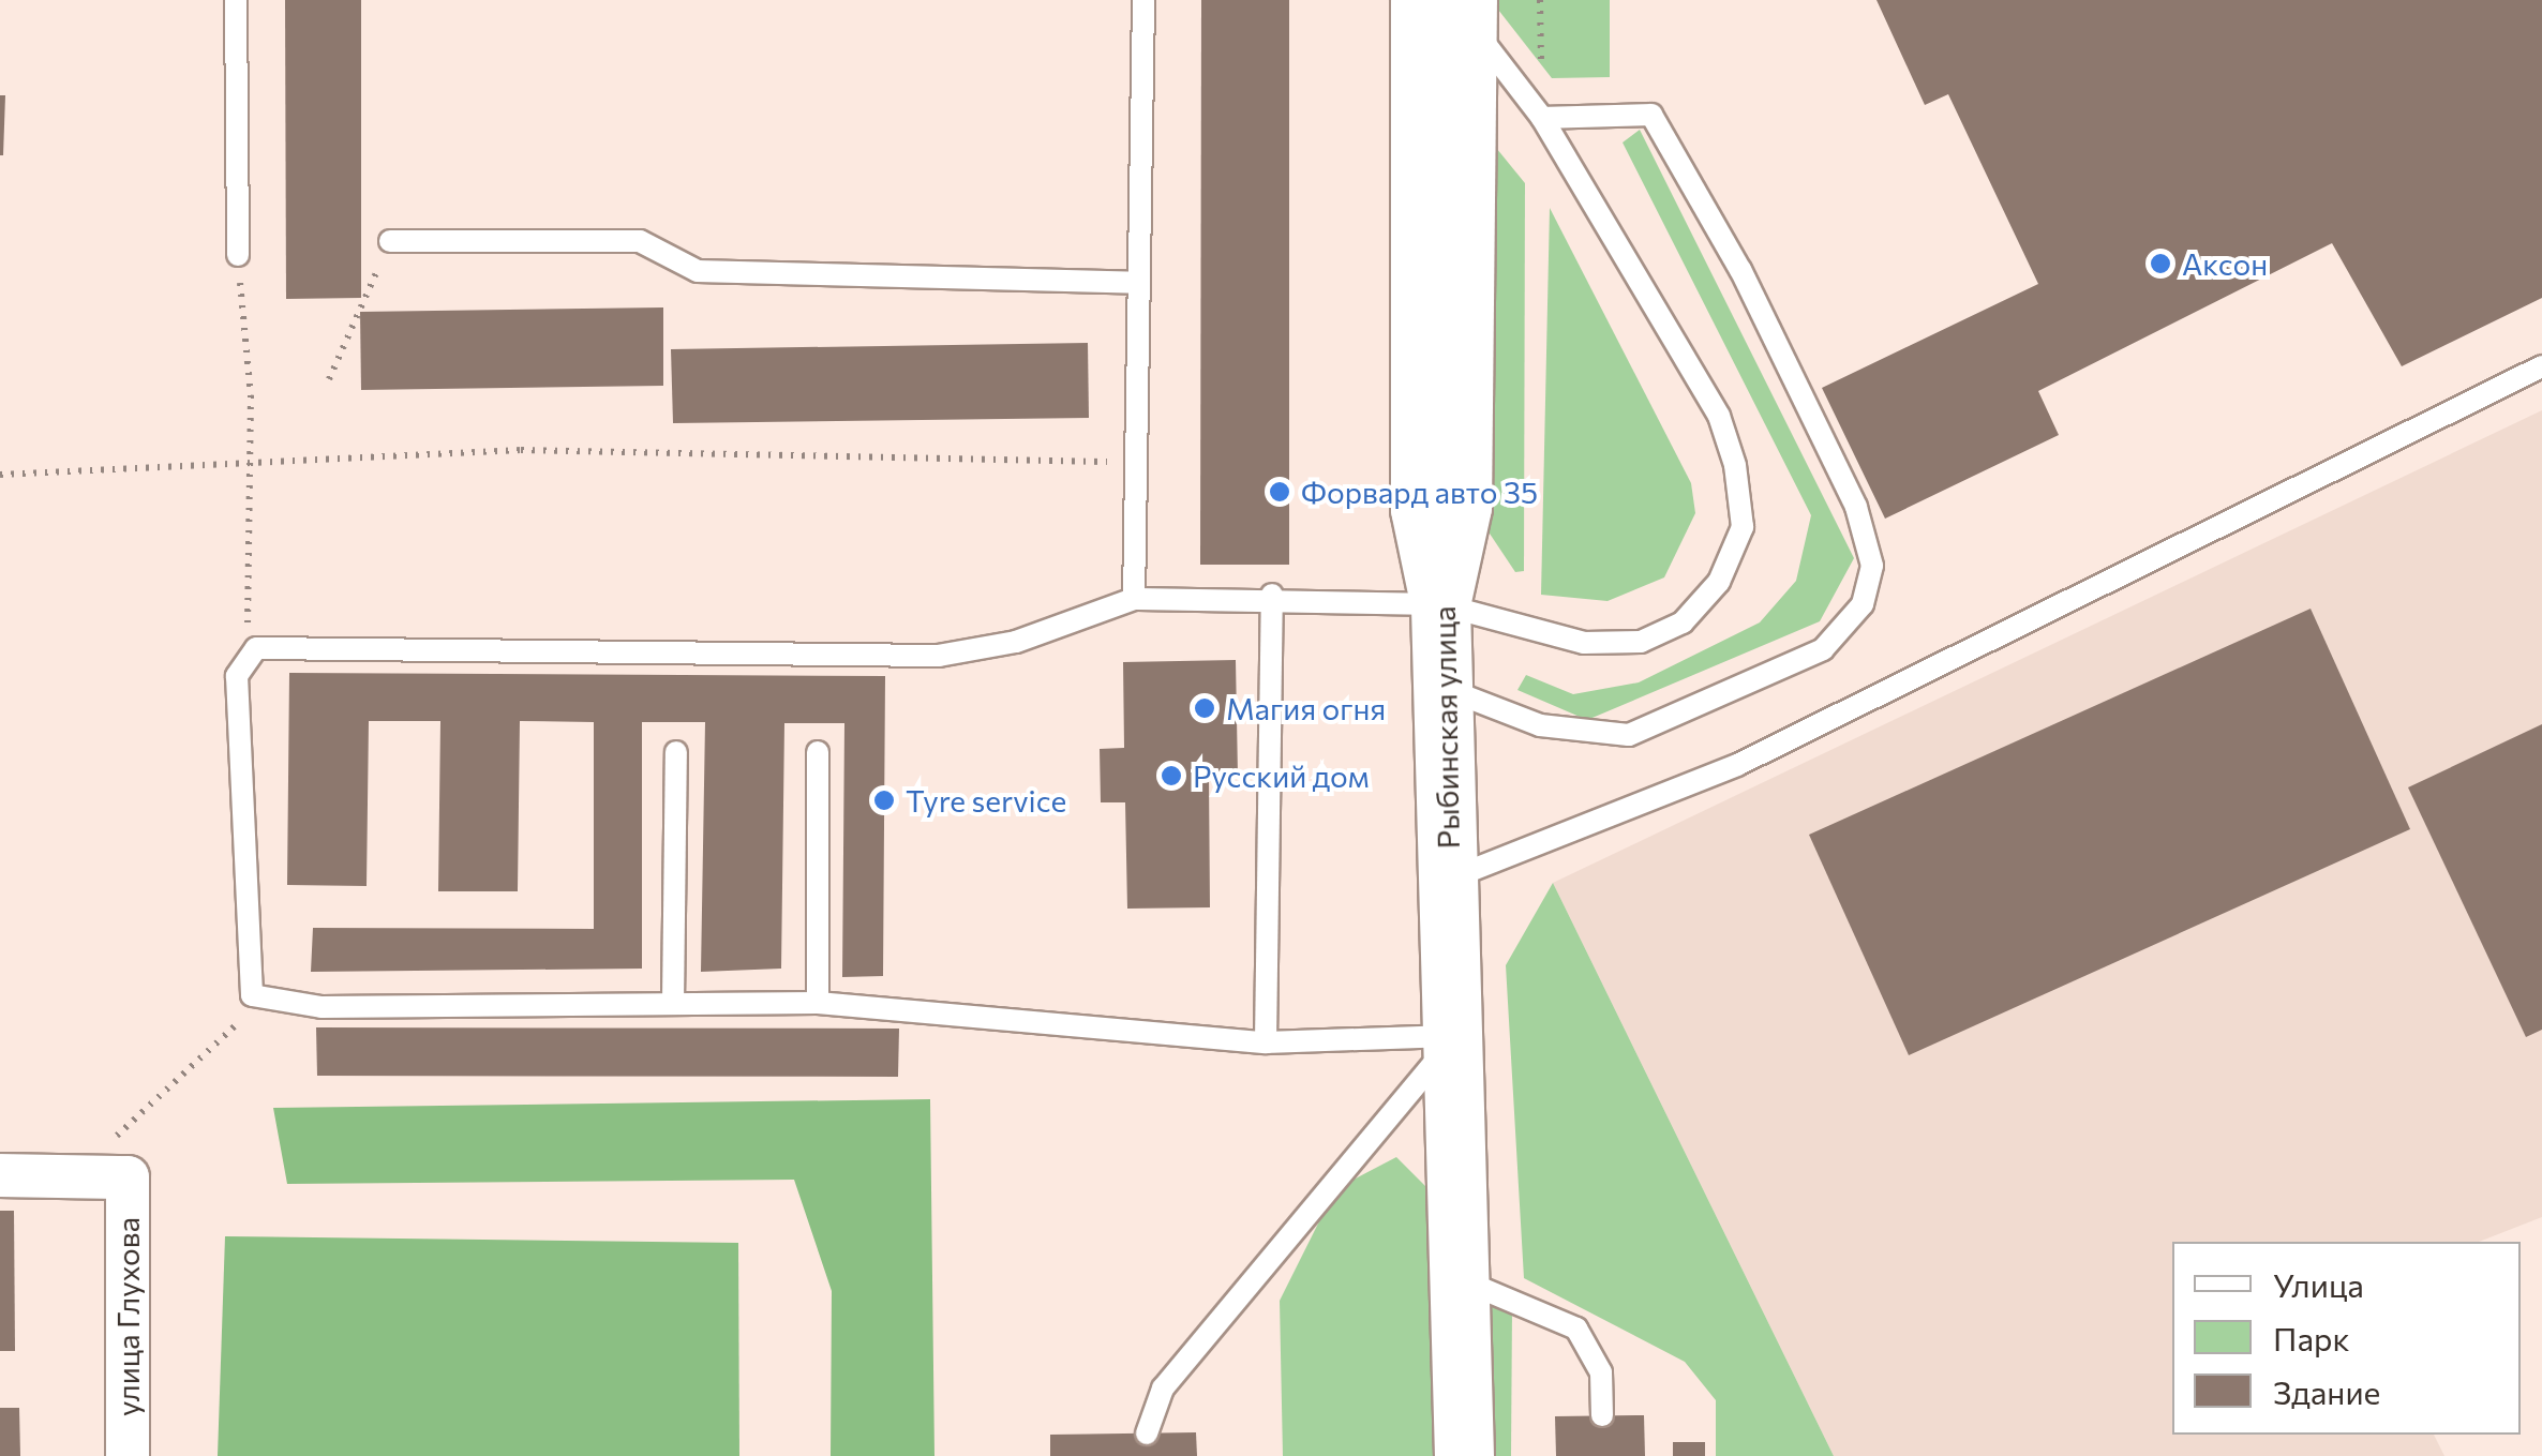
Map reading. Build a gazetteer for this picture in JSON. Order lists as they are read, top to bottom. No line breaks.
{"streets":{"main road":["Рыбинская улица"],"street":["улица Глухова"]},"places":["Аксон","Форвард авто 35","Магия огня","Русский дом","Tyre service"],"legend":["Улица","Парк","Здание"]}
